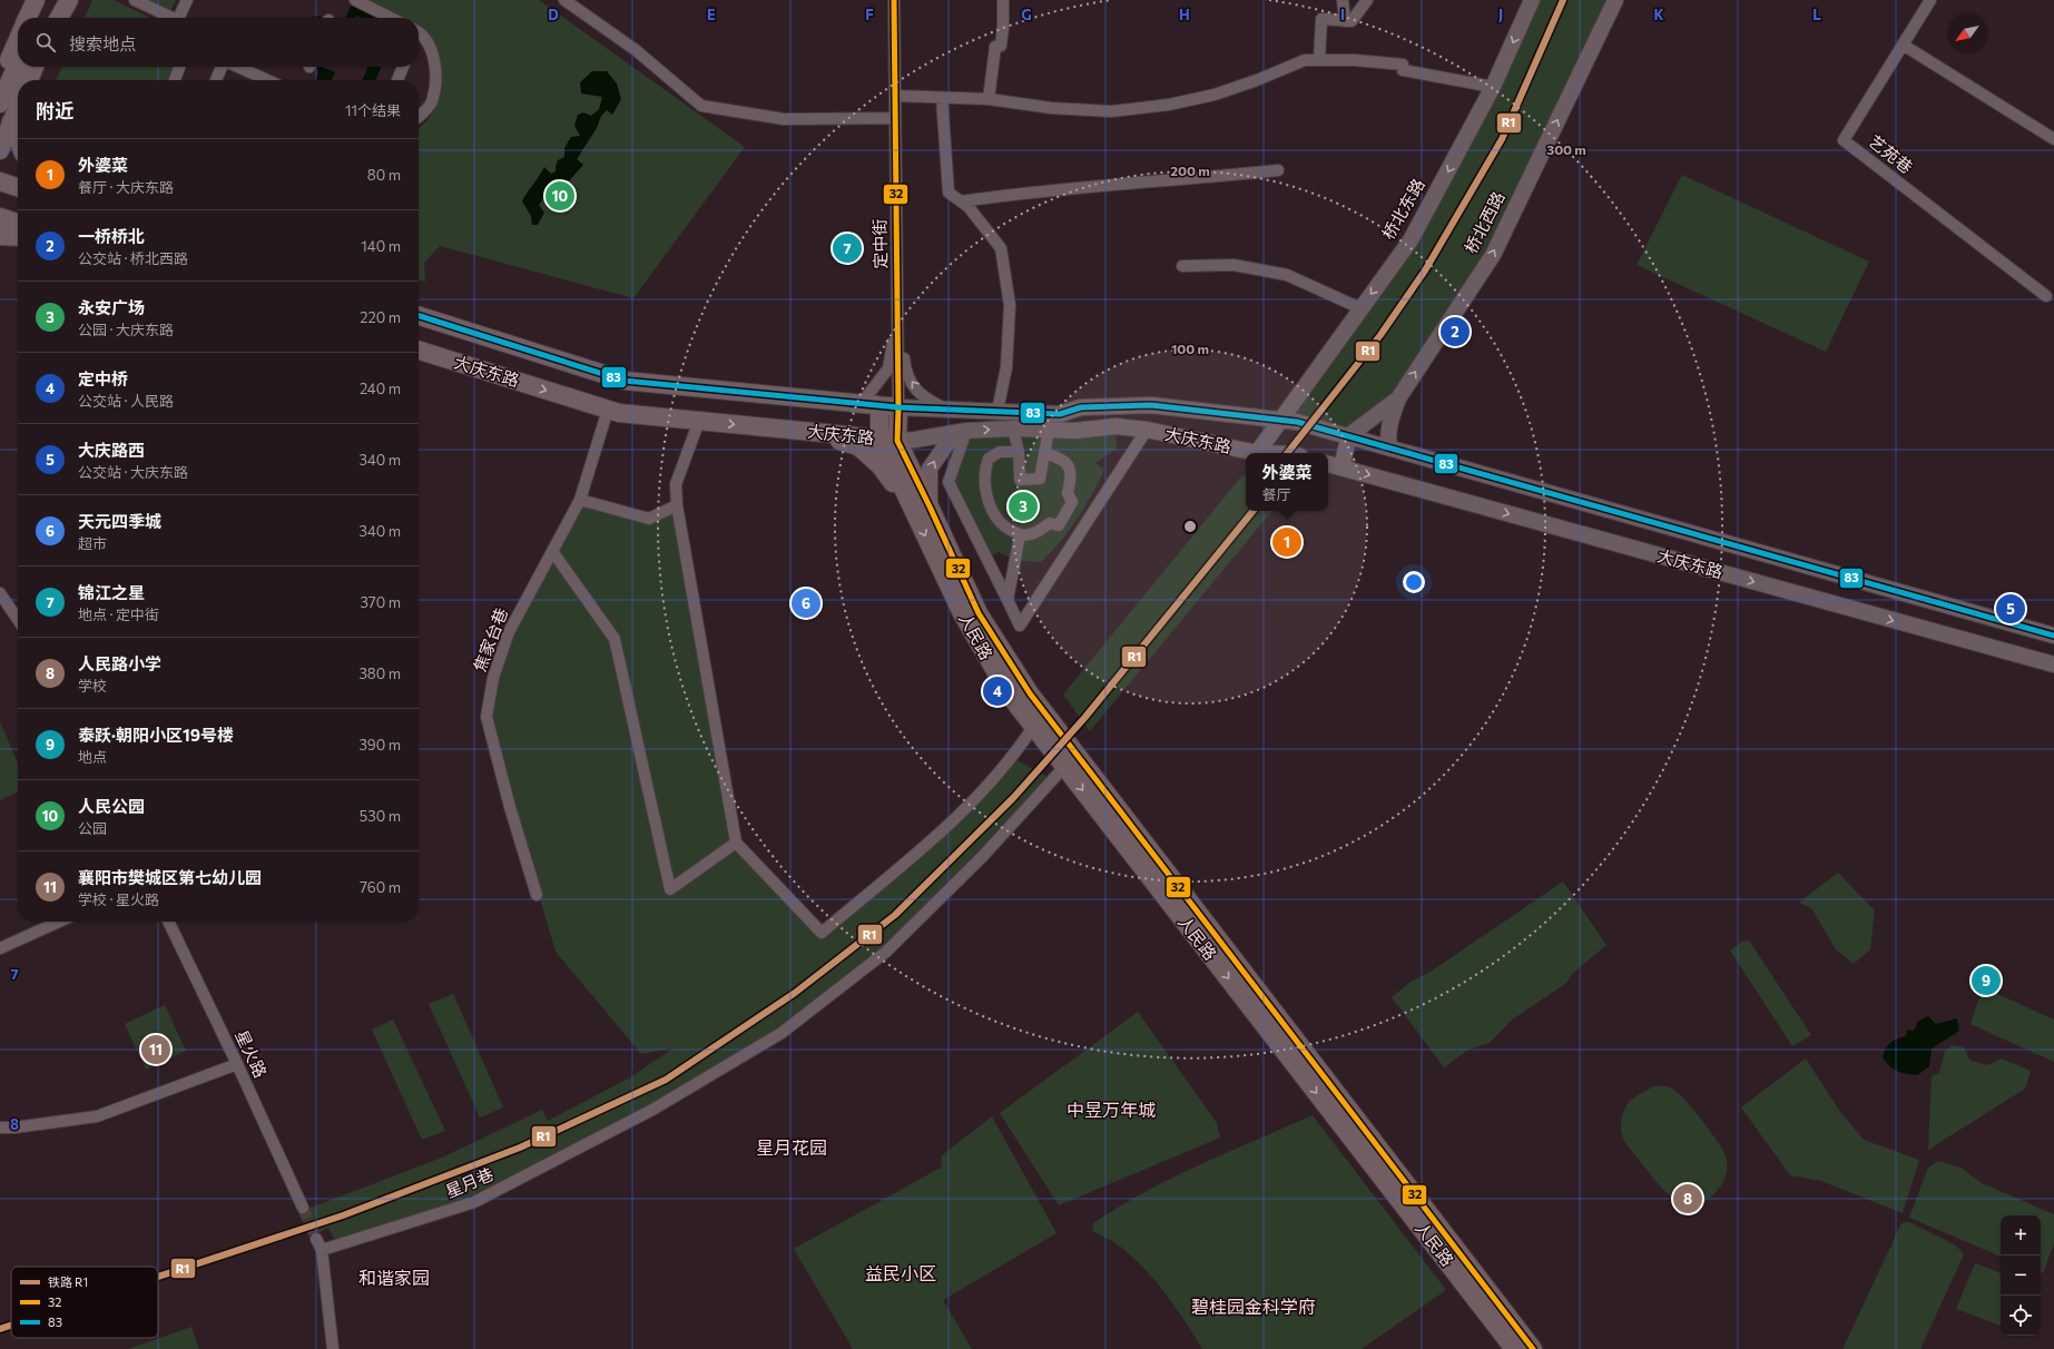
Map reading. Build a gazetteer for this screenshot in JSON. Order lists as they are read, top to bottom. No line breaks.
{"streets":{"main road":["桥北东路","桥北西路","大庆东路","人民路"],"street":["艺苑巷","定中街","焦家台巷","星火路","星月巷"]},"crossings":[["桥北东路","大庆东路"],["桥北西路","大庆东路"],["定中街","大庆东路"],["定中街","人民路"],["大庆东路","人民路"],["大庆东路","焦家台巷"],["人民路","星月巷"]],"one_way":["桥北东路","桥北西路"],"districts":["中昱万年城","星月花园","益民小区","和谐家园","碧桂园金科学府"],"lines":["rail line R1","transit line 32","transit line 83"],"legend":["铁路 R1","32","83"],"north":"bottom left","page":{"search":"搜索地点","heading":["附近","11个结果"],"list":[{"mark":"1","name":"外婆菜","note":"餐厅 · 大庆东路","value":"80 m"},{"mark":"2","name":"一桥桥北","note":"公交站 · 桥北西路","value":"140 m"},{"mark":"3","name":"永安广场","note":"公园 · 大庆东路","value":"220 m"},{"mark":"4","name":"定中桥","note":"公交站 · 人民路","value":"240 m"},{"mark":"5","name":"大庆路西","note":"公交站 · 大庆东路","value":"340 m"},{"mark":"6","name":"天元四季城","note":"超市","value":"340 m"},{"mark":"7","name":"锦江之星","note":"地点 · 定中街","value":"370 m"},{"mark":"8","name":"人民路小学","note":"学校","value":"380 m"},{"mark":"9","name":"泰跃·朝阳小区19号楼","note":"地点","value":"390 m"},{"mark":"10","name":"人民公园","note":"公园","value":"530 m"},{"mark":"11","name":"襄阳市樊城区第七幼儿园","note":"学校 · 星火路","value":"760 m"}],"pins":["10","7","2","3","1","6","5","4","9","11","8"],"popup":["外婆菜","餐厅"],"map_buttons":["+","−"]},"grid":{"columns":["D","E","F","G","H","I","J","K","L"],"rows":["7","8"]},"rings":["300 m","200 m","100 m"]}
